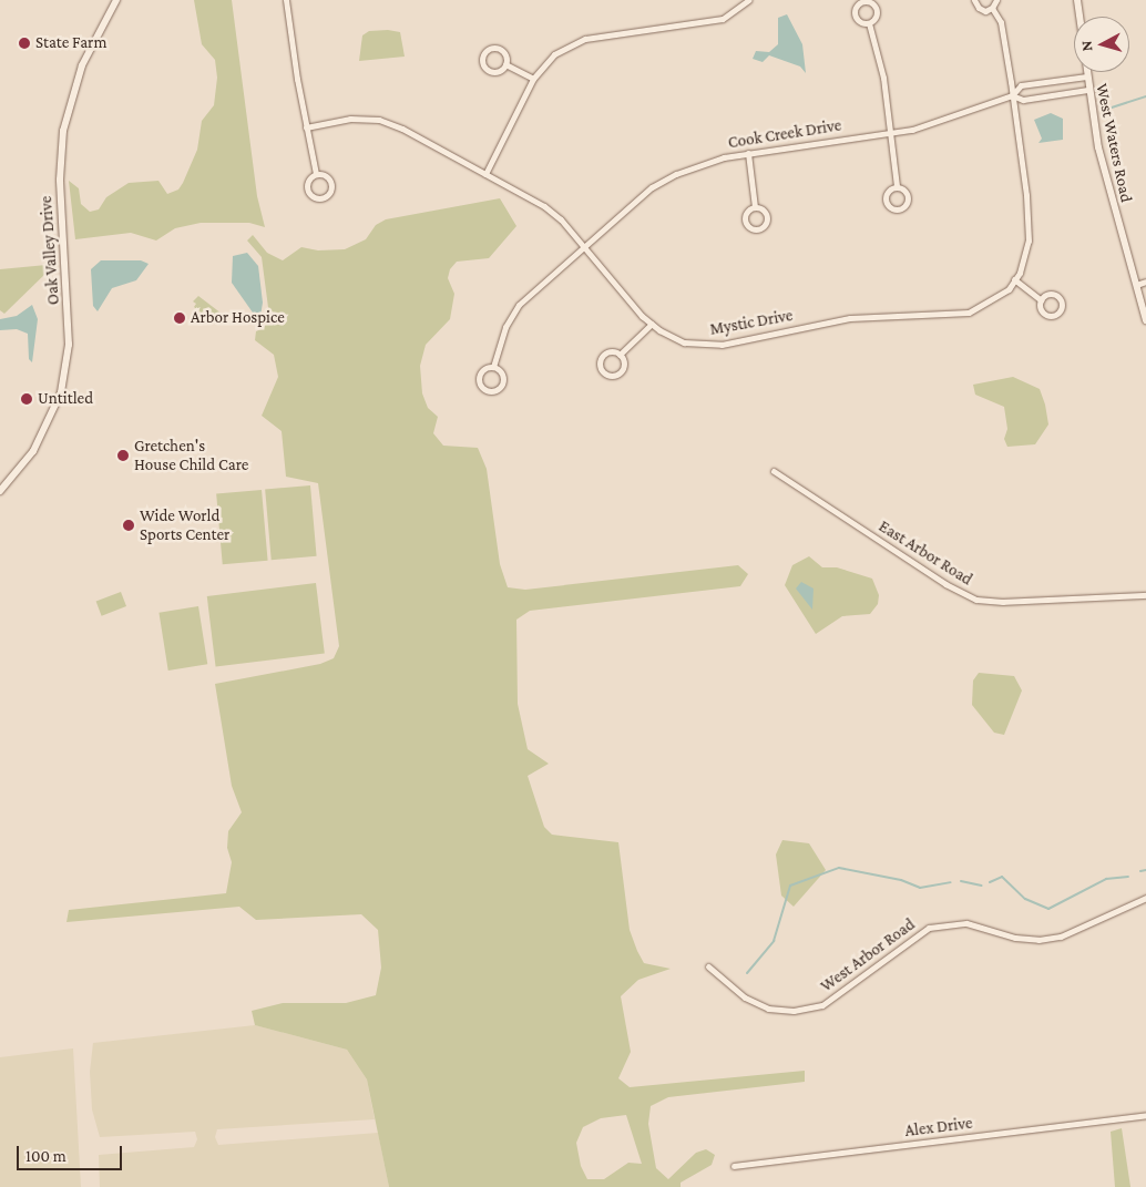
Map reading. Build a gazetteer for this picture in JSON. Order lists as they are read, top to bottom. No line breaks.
{"streets":{"street":["Cook Creek Drive","West Waters Road","Oak Valley Drive","Mystic Drive","East Arbor Road","West Arbor Road","Alex Drive"]},"crossings":[["Cook Creek Drive","West Waters Road"],["Cook Creek Drive","Mystic Drive"]],"places":["State Farm","Arbor Hospice","Untitled","Gretchen's House Child Care","Wide World Sports Center"],"scale_bar":"100 m","north":"left"}
